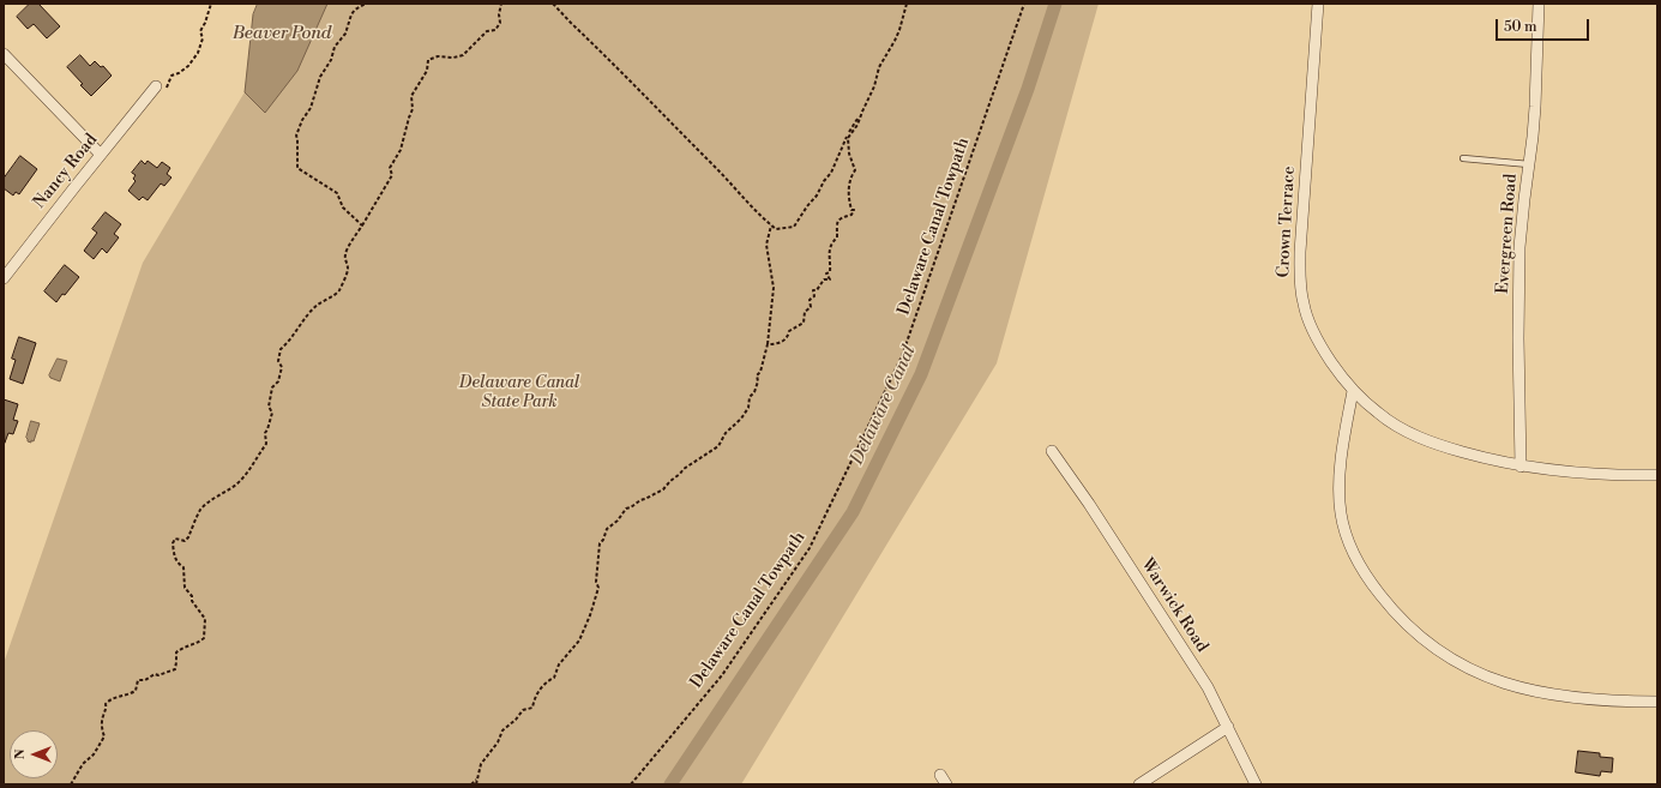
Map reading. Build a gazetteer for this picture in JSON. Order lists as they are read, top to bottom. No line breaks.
{"streets":{"street":["Nancy Road","Crown Terrace","Evergreen Road","Warwick Road"],"path":["Delaware Canal Towpath"]},"crossings":[["Crown Terrace","Evergreen Road"]],"water":["Beaver Pond","Delaware Canal"],"parks":["Delaware Canal State Park"],"scale_bar":"50 m","north":"left"}
